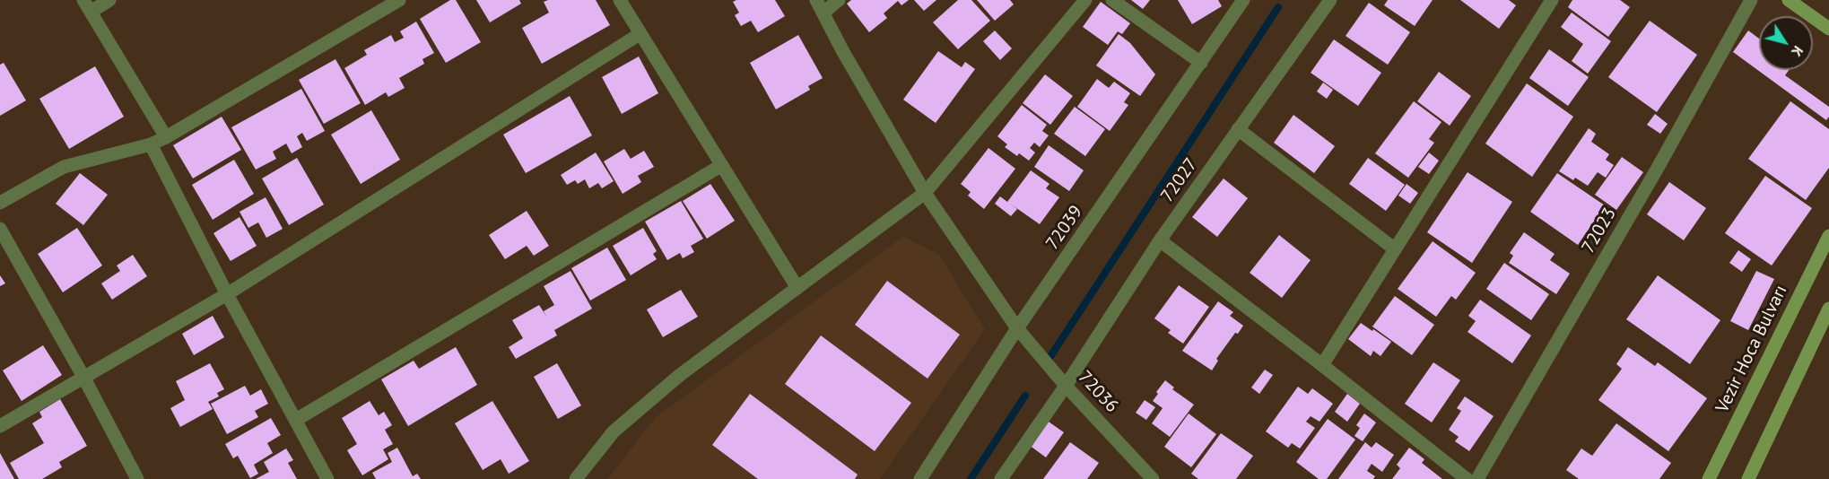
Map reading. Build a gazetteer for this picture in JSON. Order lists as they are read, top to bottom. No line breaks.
{"streets":{"main road":["Vezir Hoca Bulvarı"],"street":["72027","72039","72023","72036"]},"crossings":[["72027","72036"],["72039","72036"]],"north":"bottom right"}
